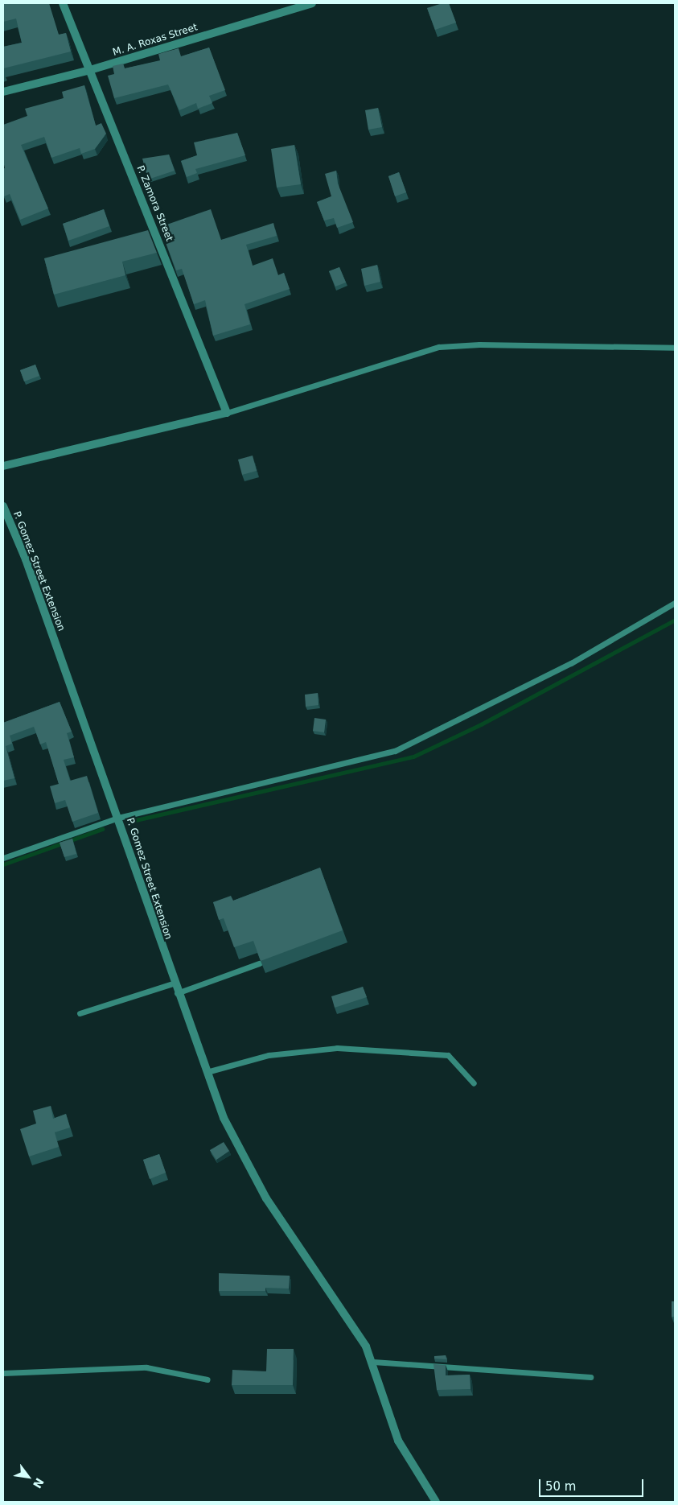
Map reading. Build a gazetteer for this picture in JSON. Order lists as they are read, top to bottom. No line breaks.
{"streets":{"street":["M. A. Roxas Street","P. Zamora Street","P. Gomez Street Extension"]},"crossings":[["M. A. Roxas Street","P. Zamora Street"]],"scale_bar":"50 m","north":"bottom right"}
